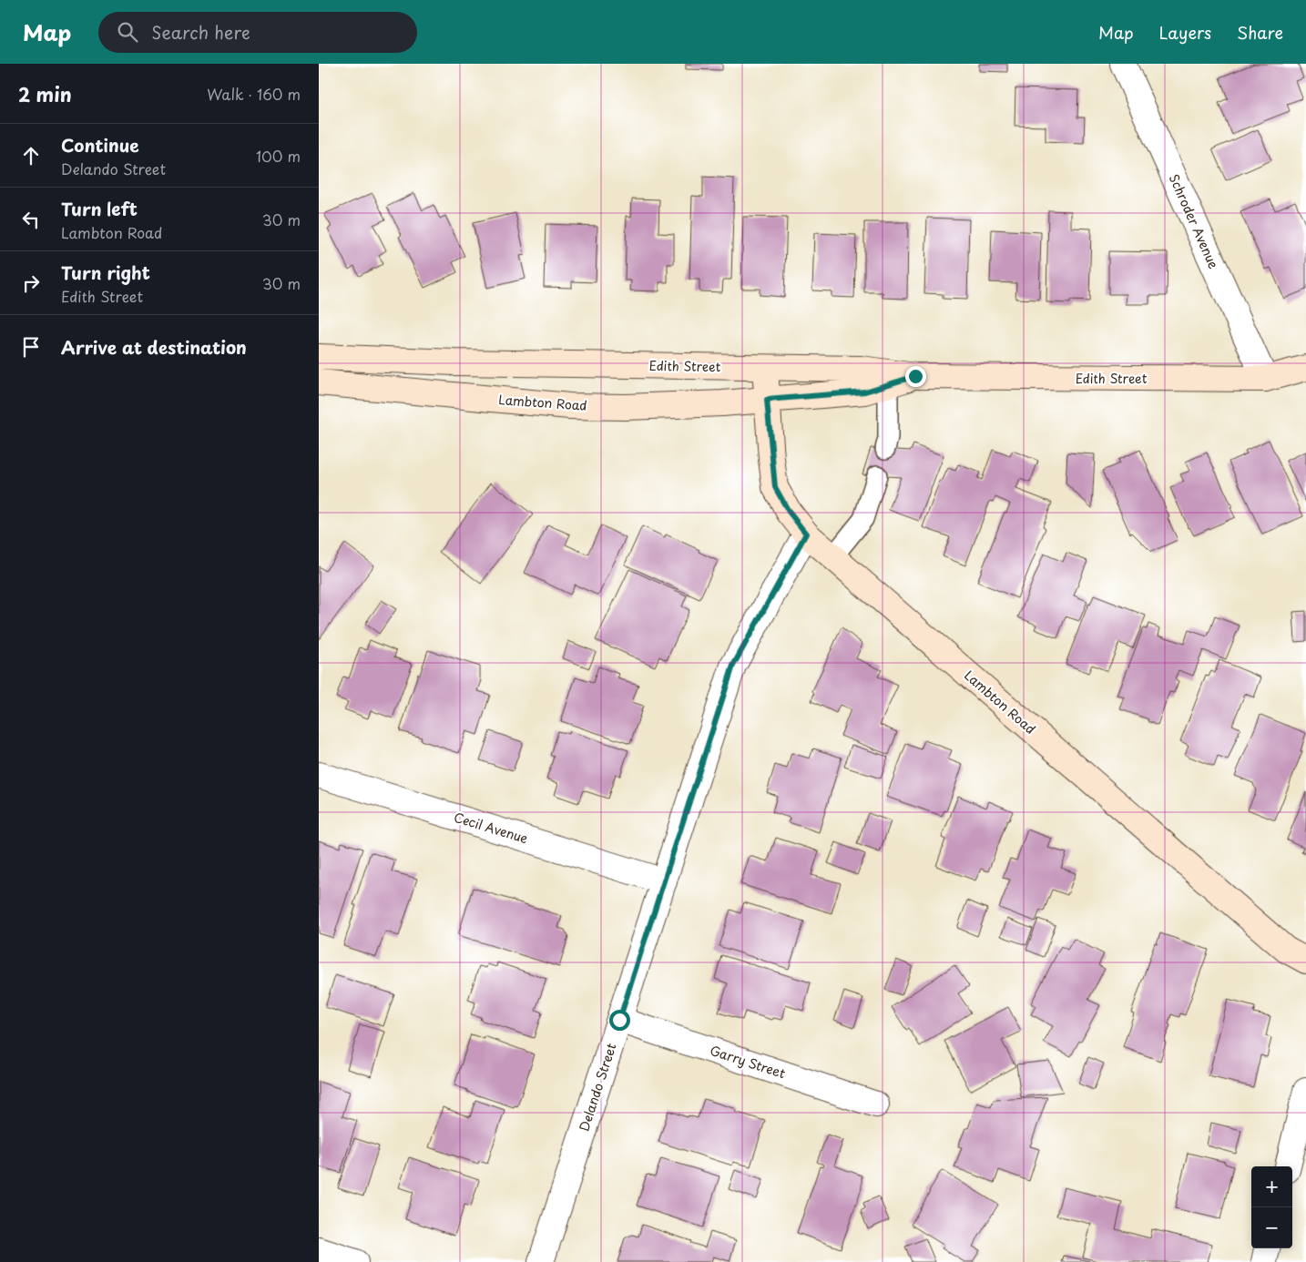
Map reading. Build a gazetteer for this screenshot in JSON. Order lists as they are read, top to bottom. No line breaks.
{"streets":{"main road":["Edith Street","Lambton Road"],"street":["Schroder Avenue","Cecil Avenue","Garry Street","Delando Street"]},"crossings":[["Schroder Avenue","Edith Street"],["Edith Street","Lambton Road"],["Lambton Road","Delando Street"],["Cecil Avenue","Delando Street"],["Garry Street","Delando Street"]],"page":{"header":"Map","search":"Search here","nav":["Map","Layers","Share"],"heading":["2 min","Walk · 160 m"],"list":[["Continue","Delando Street","100 m"],["Turn left","Lambton Road","30 m"],["Turn right","Edith Street","30 m"],"Arrive at destination"],"map_buttons":["+","−"]}}
